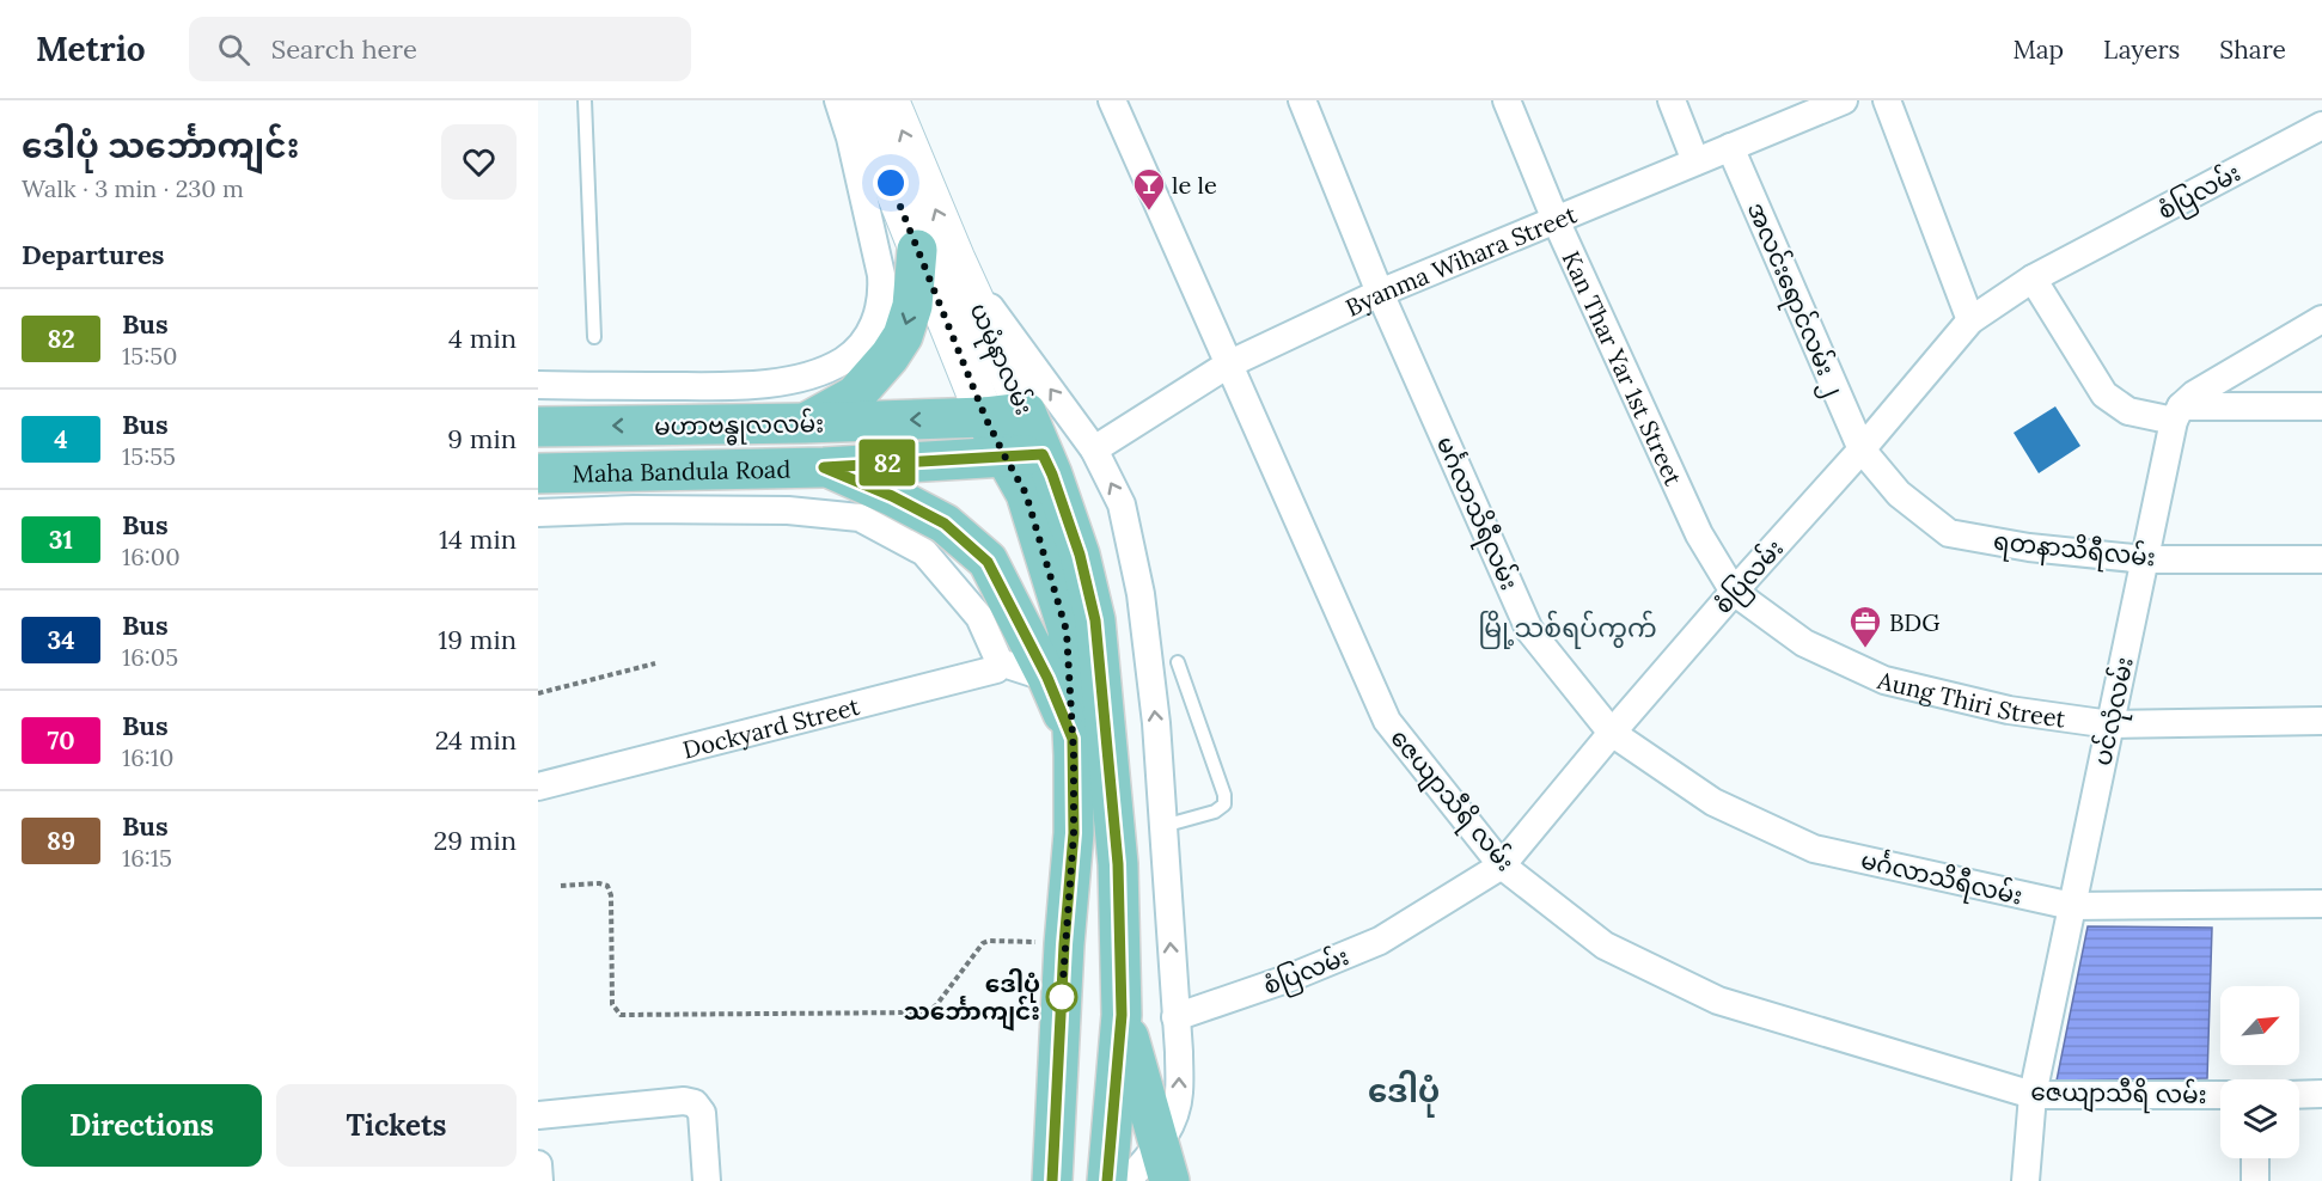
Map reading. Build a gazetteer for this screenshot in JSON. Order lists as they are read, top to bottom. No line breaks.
{"streets":{"main road":["ယမုံနာလမ်း","မဟာဗန္ဓုလလမ်း","Maha Bandula Road"],"street":["စံပြလမ်း","Byanma Wihara Street","အလင်းရောင်လမ်း ၂","Kan Thar Yar 1st Street","မင်္ဂလာသိရီလမ်း","ရတနာသိရီလမ်း","Aung Thiri Street","ပင်လုံလမ်း","Dockyard Street","ဇေယျာသီရိ လမ်း"]},"crossings":[["စံပြလမ်း","အလင်းရောင်လမ်း ၂"],["စံပြလမ်း","Kan Thar Yar 1st Street"],["စံပြလမ်း","မင်္ဂလာသိရီလမ်း"],["စံပြလမ်း","ရတနာသိရီလမ်း"],["စံပြလမ်း","Aung Thiri Street"],["စံပြလမ်း","ဇေယျာသီရိ လမ်း"],["Byanma Wihara Street","အလင်းရောင်လမ်း ၂"],["Byanma Wihara Street","Kan Thar Yar 1st Street"],["Byanma Wihara Street","မင်္ဂလာသိရီလမ်း"],["Byanma Wihara Street","ဇေယျာသီရိ လမ်း"],["အလင်းရောင်လမ်း ၂","ရတနာသိရီလမ်း"],["ယမုံနာလမ်း","မဟာဗန္ဓုလလမ်း"],["ယမုံနာလမ်း","Maha Bandula Road"],["Kan Thar Yar 1st Street","Aung Thiri Street"],["မင်္ဂလာသိရီလမ်း","ပင်လုံလမ်း"],["ရတနာသိရီလမ်း","ပင်လုံလမ်း"],["Aung Thiri Street","ပင်လုံလမ်း"],["ပင်လုံလမ်း","ဇေယျာသီရိ လမ်း"]],"one_way":["မဟာဗန္ဓုလလမ်း"],"districts":["မြို့သစ်ရပ်ကွက်","ဒေါပုံ"],"places":{"bar":["le le"],"office":["BDG"],"other":["ဒေါပုံ သင်္ဘောကျင်း"]},"lines":["bus line 82"],"north":"top right","page":{"header":"Metrio","search":"Search here","nav":["Map","Layers","Share"],"heading":[["ဒေါပုံ သင်္ဘောကျင်း","Walk · 3 min · 230 m"],"Departures"],"on_map":"82","list":[{"mark":"82","name":"Bus","note":"15:50","value":"4 min"},{"mark":"4","name":"Bus","note":"15:55","value":"9 min"},{"mark":"31","name":"Bus","note":"16:00","value":"14 min"},{"mark":"34","name":"Bus","note":"16:05","value":"19 min"},{"mark":"70","name":"Bus","note":"16:10","value":"24 min"},{"mark":"89","name":"Bus","note":"16:15","value":"29 min"}],"buttons":["Directions","Tickets"]}}
